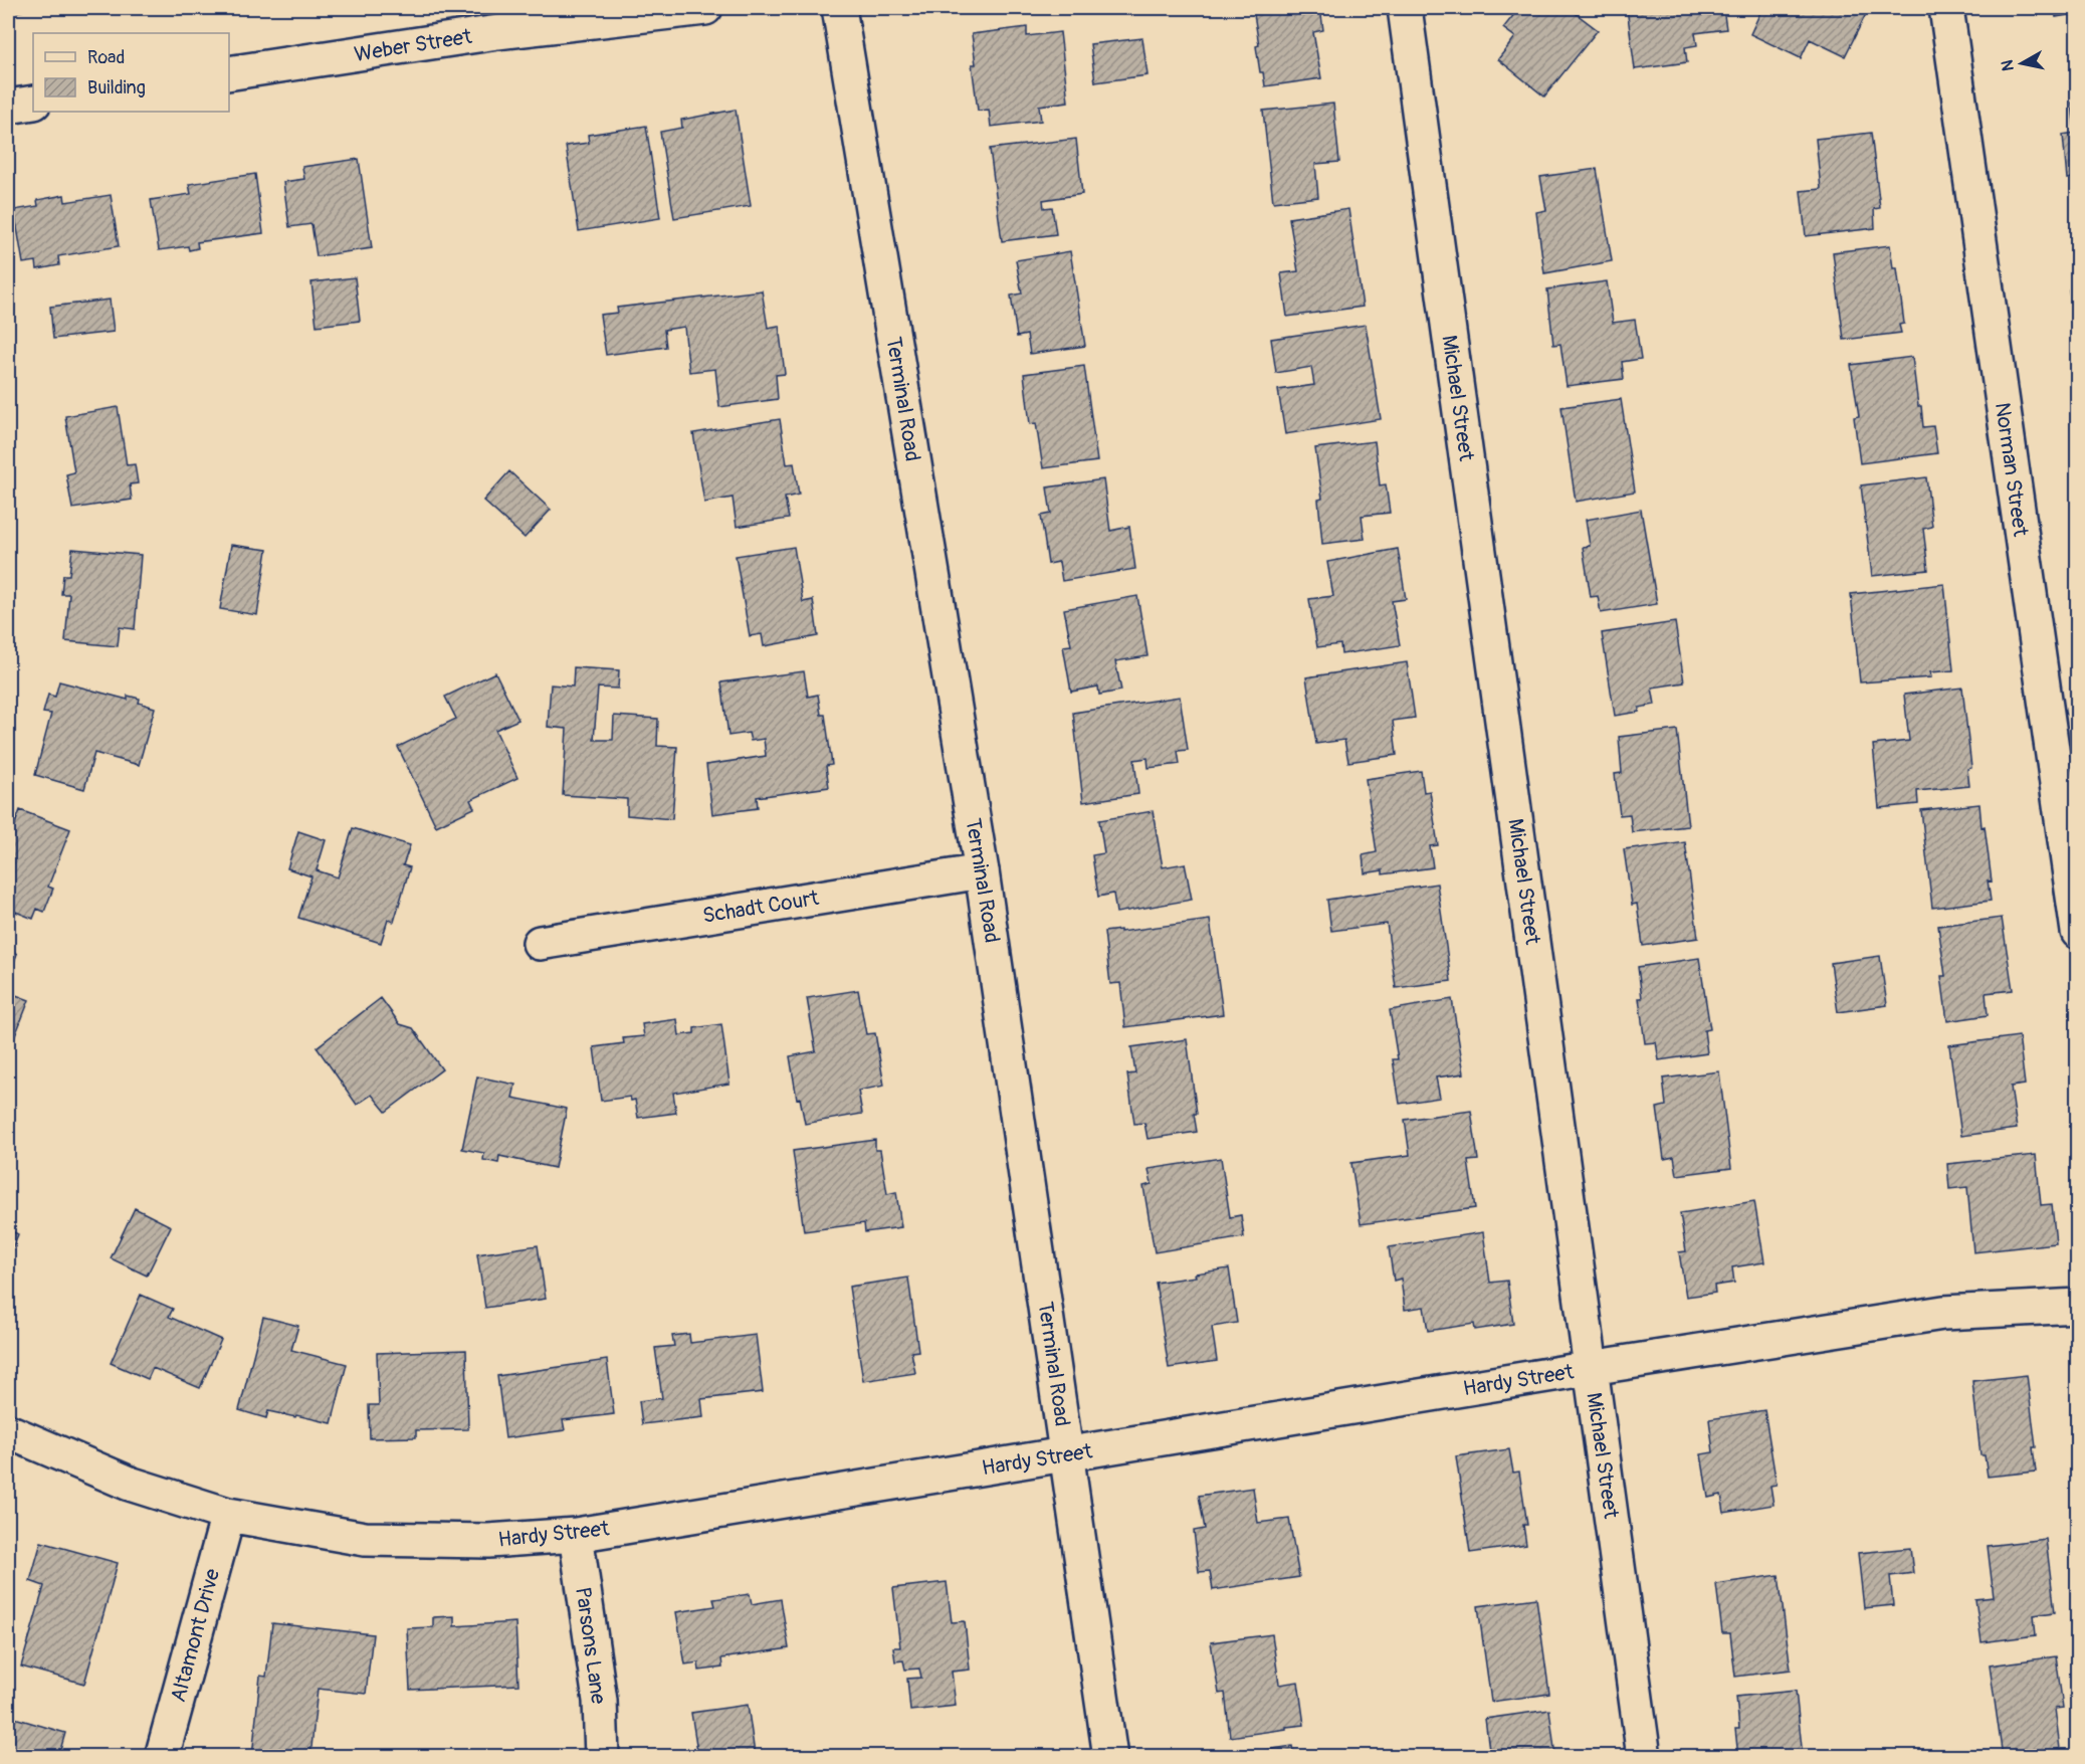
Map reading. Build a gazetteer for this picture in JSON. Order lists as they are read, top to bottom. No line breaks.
{"streets":{"street":["Weber Street","Michael Street","Terminal Road","Norman Street","Schadt Court","Hardy Street","Altamont Drive","Parsons Lane"]},"crossings":[["Michael Street","Hardy Street"],["Terminal Road","Schadt Court"],["Terminal Road","Hardy Street"],["Hardy Street","Altamont Drive"],["Hardy Street","Parsons Lane"]],"legend":["Road","Building"],"north":"left"}
